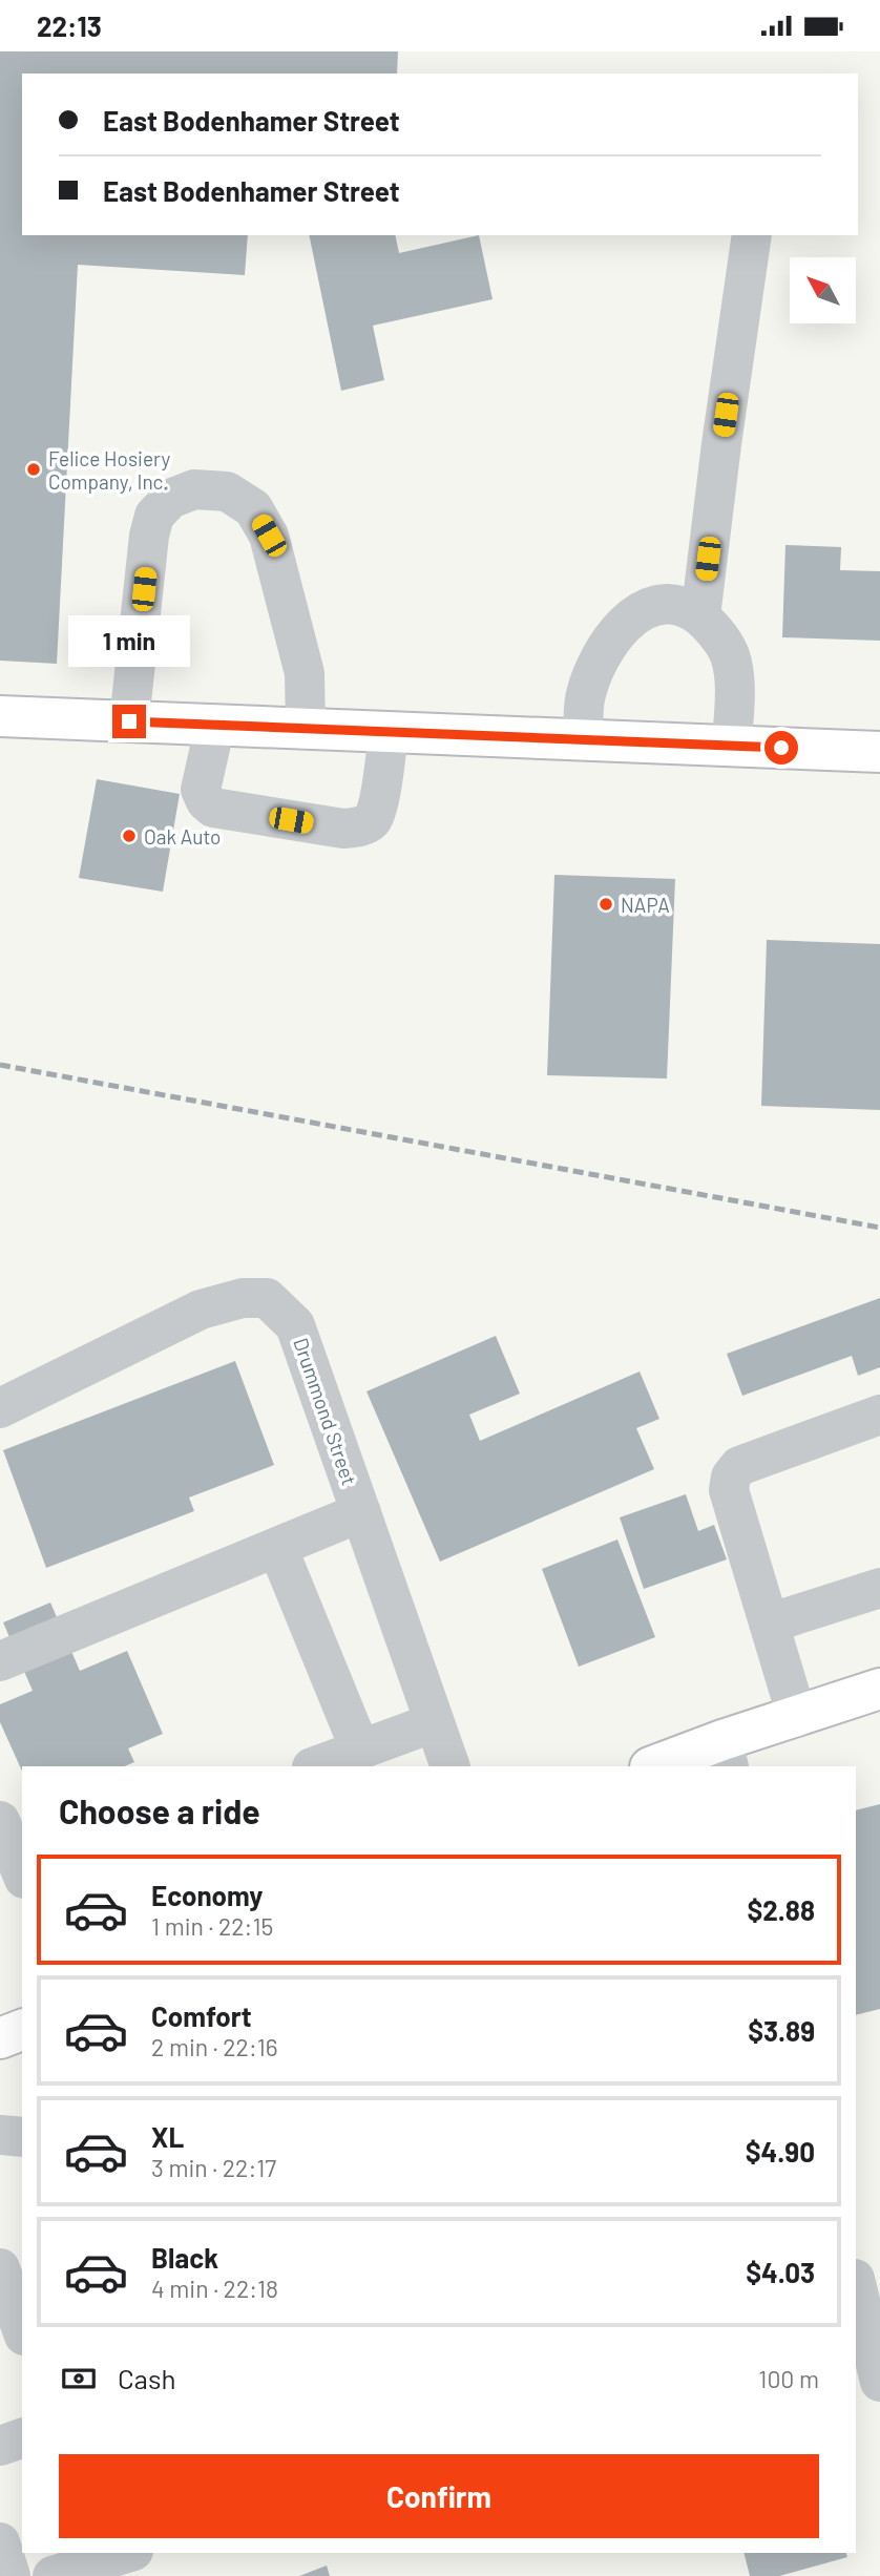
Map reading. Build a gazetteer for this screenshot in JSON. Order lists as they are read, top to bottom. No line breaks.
{"streets":{"street":["Drummond Street"]},"places":["Felice Hosiery Company, Inc.","Oak Auto","NAPA"],"north":"top left","page":{"status":"22:13","banner":["East Bodenhamer Street","East Bodenhamer Street"],"bubble":"1 min","heading":"Choose a ride","list":[{"name":"Economy","note":"1 min · 22:15","value":"$2.88"},{"name":"Comfort","note":"2 min · 22:16","value":"$3.89"},{"name":"XL","note":"3 min · 22:17","value":"$4.90"},{"name":"Black","note":"4 min · 22:18","value":"$4.03"}],"pay":["Cash","100 m"],"buttons":"Confirm"}}
